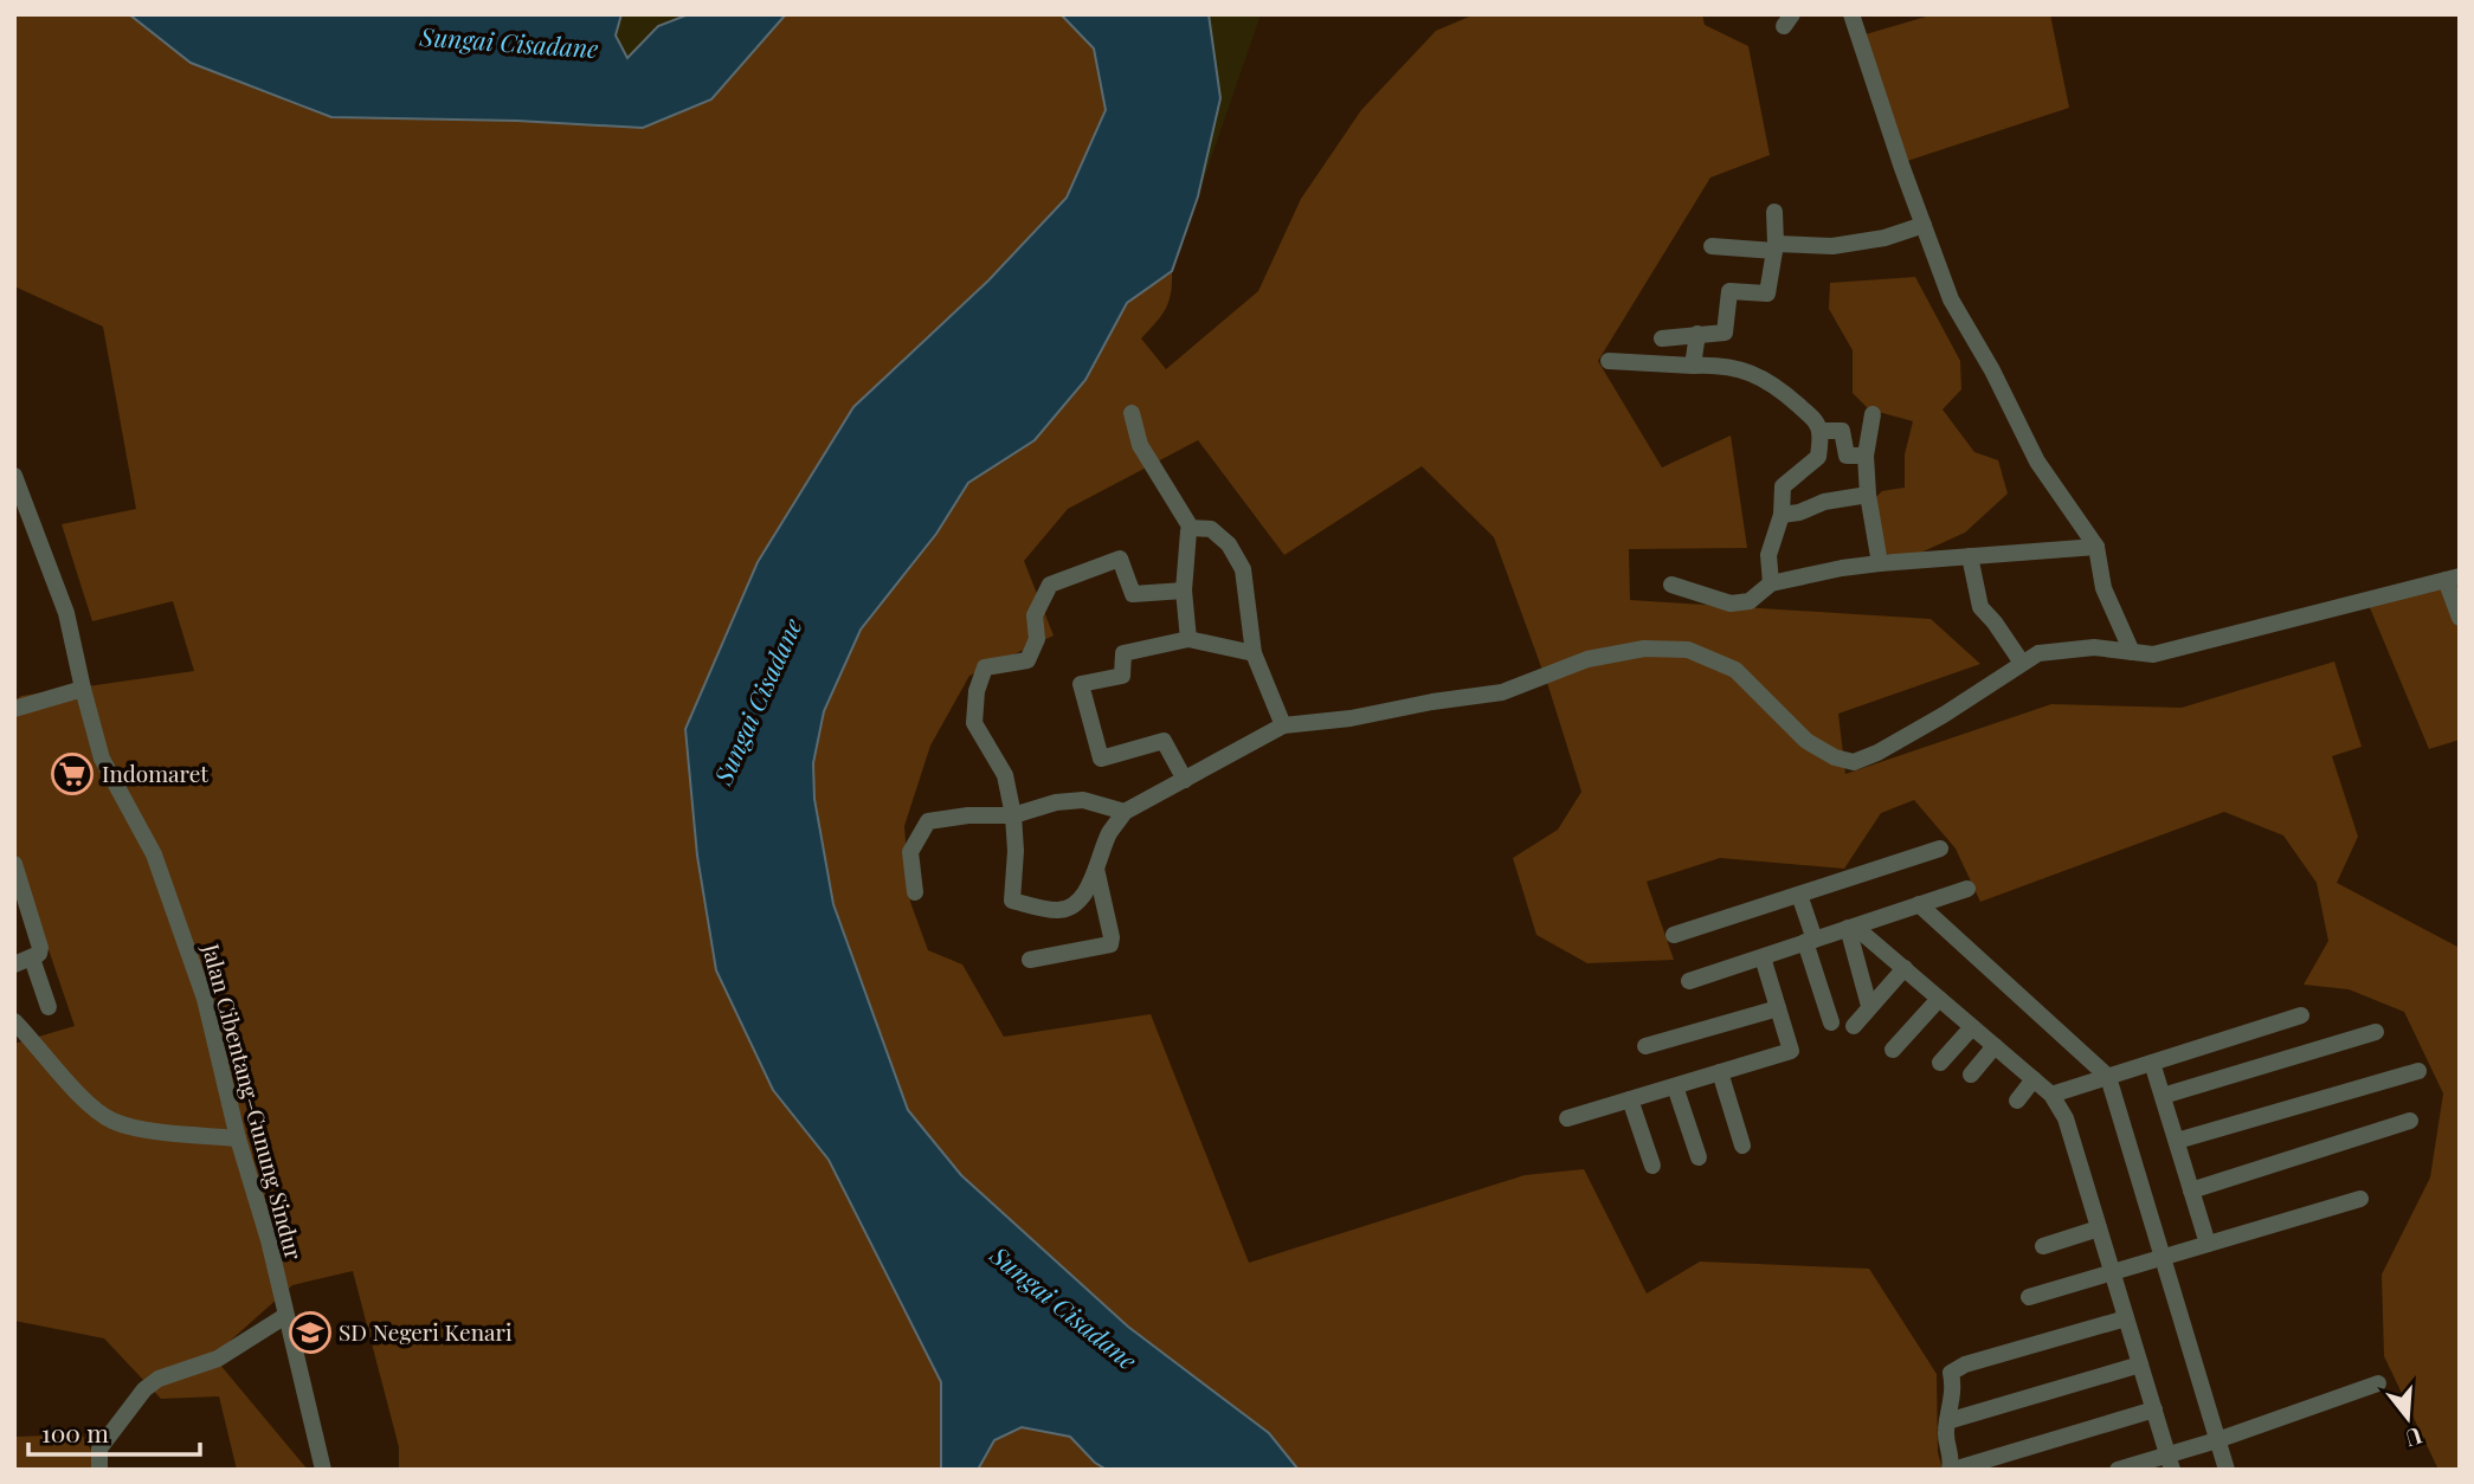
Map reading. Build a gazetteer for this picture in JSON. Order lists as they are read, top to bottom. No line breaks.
{"streets":{"street":["Jalan Cibentang–Gunung Sindur"]},"water":["Sungai Cisadane"],"places":{"supermarket":["Indomaret"],"school or university":["SD Negeri Kenari"]},"scale_bar":"100 m","north":"bottom"}
